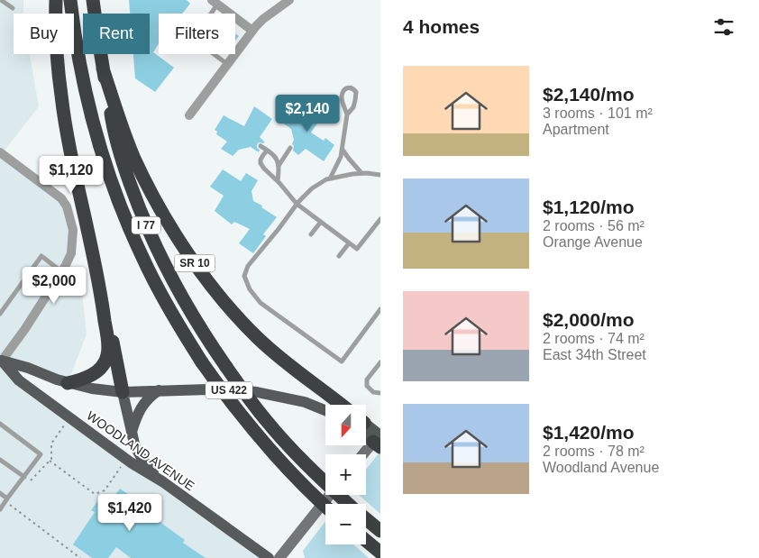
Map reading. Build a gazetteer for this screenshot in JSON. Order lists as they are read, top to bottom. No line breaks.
{"streets":{"highway":["I 77","SR 10"],"main road":["US 422","WOODLAND AVENUE"]},"crossings":[["I 77","SR 10"]],"north":"bottom","page":{"heading":"4 homes","chip":["Buy","Rent","Filters"],"list":[{"name":"$2,140/mo","note":"3 rooms · 101 m² · Apartment"},{"name":"$1,120/mo","note":"2 rooms · 56 m² · Orange Avenue"},{"name":"$2,000/mo","note":"2 rooms · 74 m² · East 34th Street"},{"name":"$1,420/mo","note":"2 rooms · 78 m² · Woodland Avenue"}],"price":["$2,140","$1,120","$2,000","$1,420"],"map_buttons":["+","−"]}}
